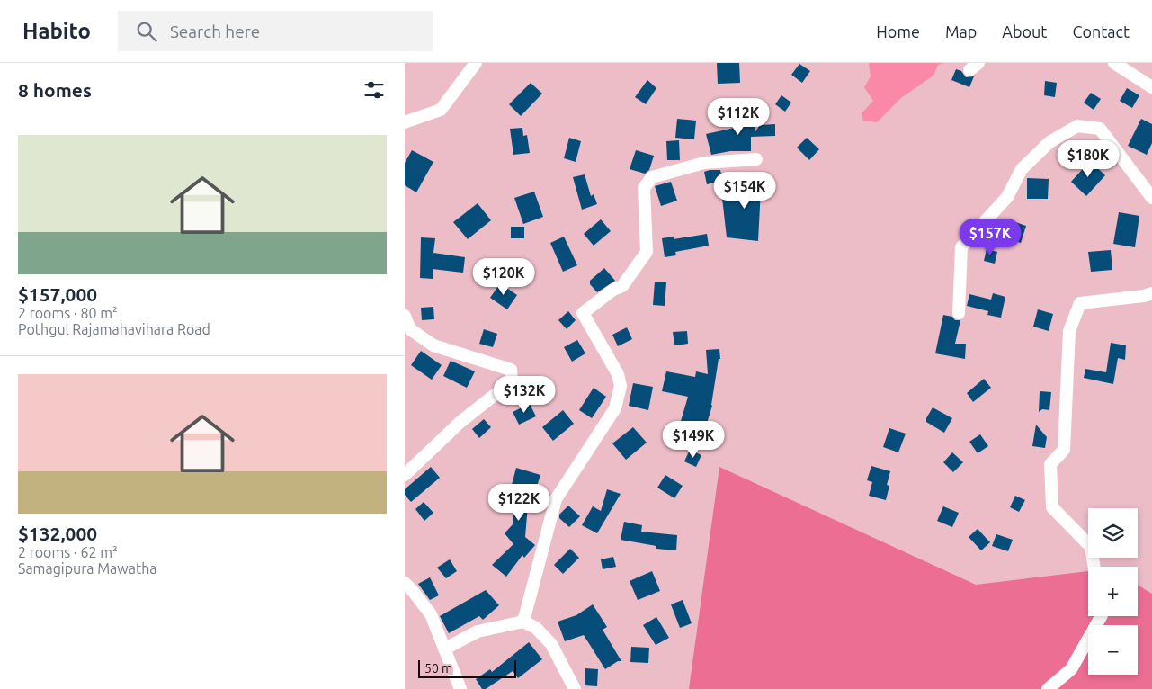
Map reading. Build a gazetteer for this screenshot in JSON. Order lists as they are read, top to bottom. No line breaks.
{"scale_bar":"50 m","page":{"header":"Habito","search":"Search here","nav":["Home","Map","About","Contact"],"heading":"8 homes","price":["$112K","$180K","$154K","$157K","$120K","$132K","$149K","$122K"],"list":[{"name":"$157,000","note":"2 rooms · 80 m² · Pothgul Rajamahavihara Road"},{"name":"$132,000","note":"2 rooms · 62 m² · Samagipura Mawatha"}],"map_buttons":["+","−"],"scale":"50 m"}}
